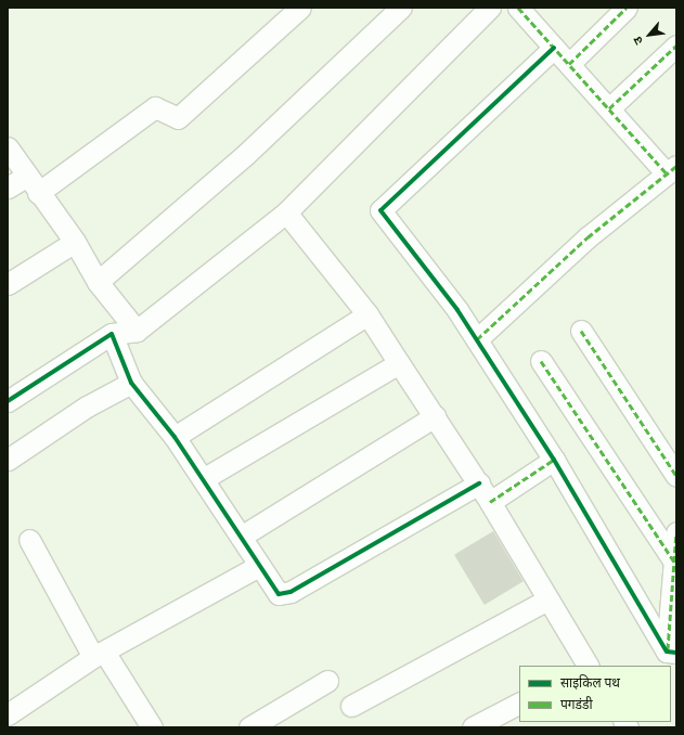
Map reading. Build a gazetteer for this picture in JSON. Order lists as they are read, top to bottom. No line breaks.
{"legend":["साइकिल पथ","पगडंडी"],"north":"bottom left"}
